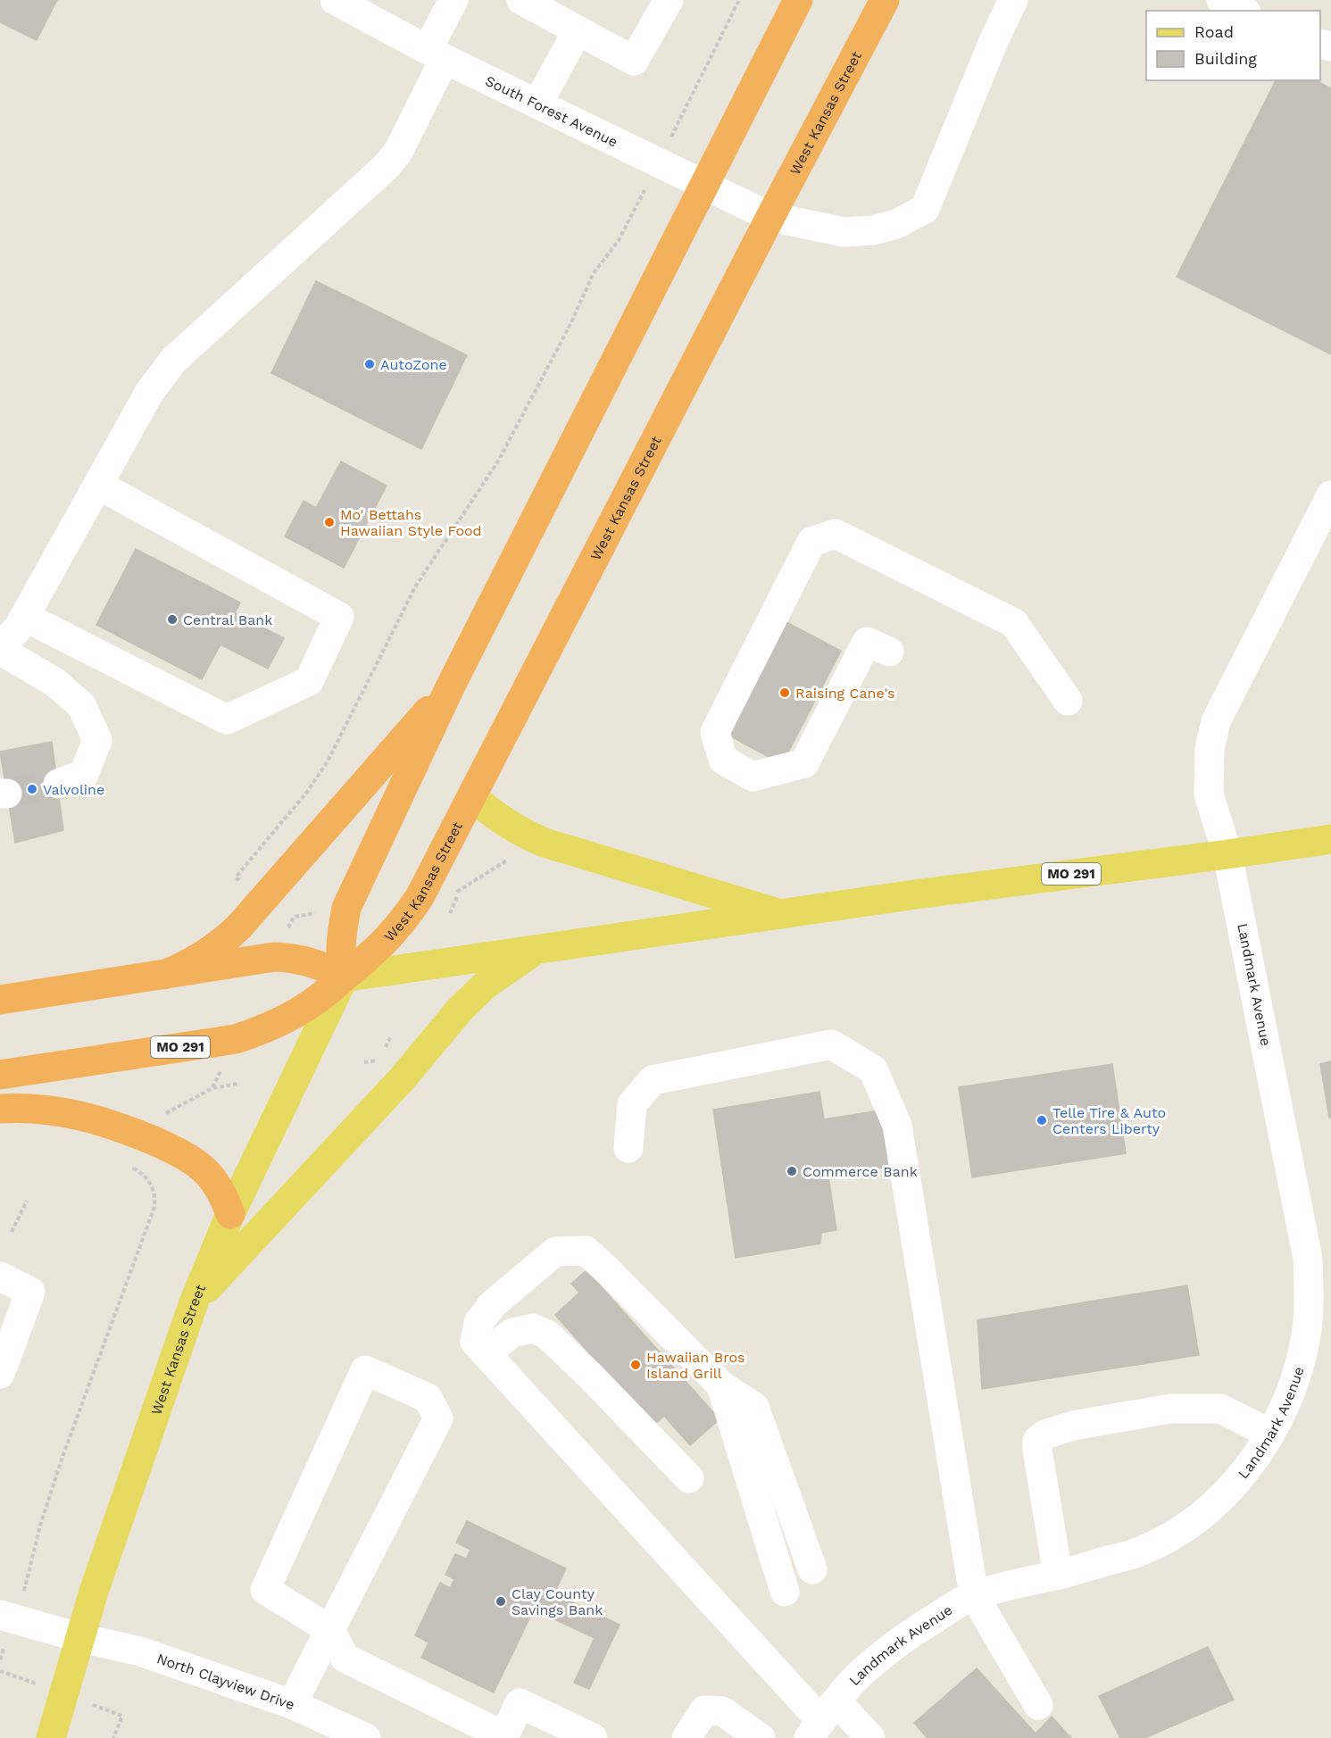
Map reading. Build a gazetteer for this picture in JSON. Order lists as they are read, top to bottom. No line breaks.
{"streets":{"highway":["West Kansas Street","MO 291"],"street":["South Forest Avenue","Landmark Avenue","North Clayview Drive"]},"crossings":[["South Forest Avenue","West Kansas Street"],["West Kansas Street","MO 291"],["West Kansas Street","North Clayview Drive"],["MO 291","Landmark Avenue"]],"places":["AutoZone","Mo' Bettahs Hawaiian Style Food","Central Bank","Raising Cane's","Valvoline","Telle Tire & Auto Centers Liberty","Commerce Bank","Hawaiian Bros Island Grill","Clay County Savings Bank"],"legend":["Road","Building"]}
